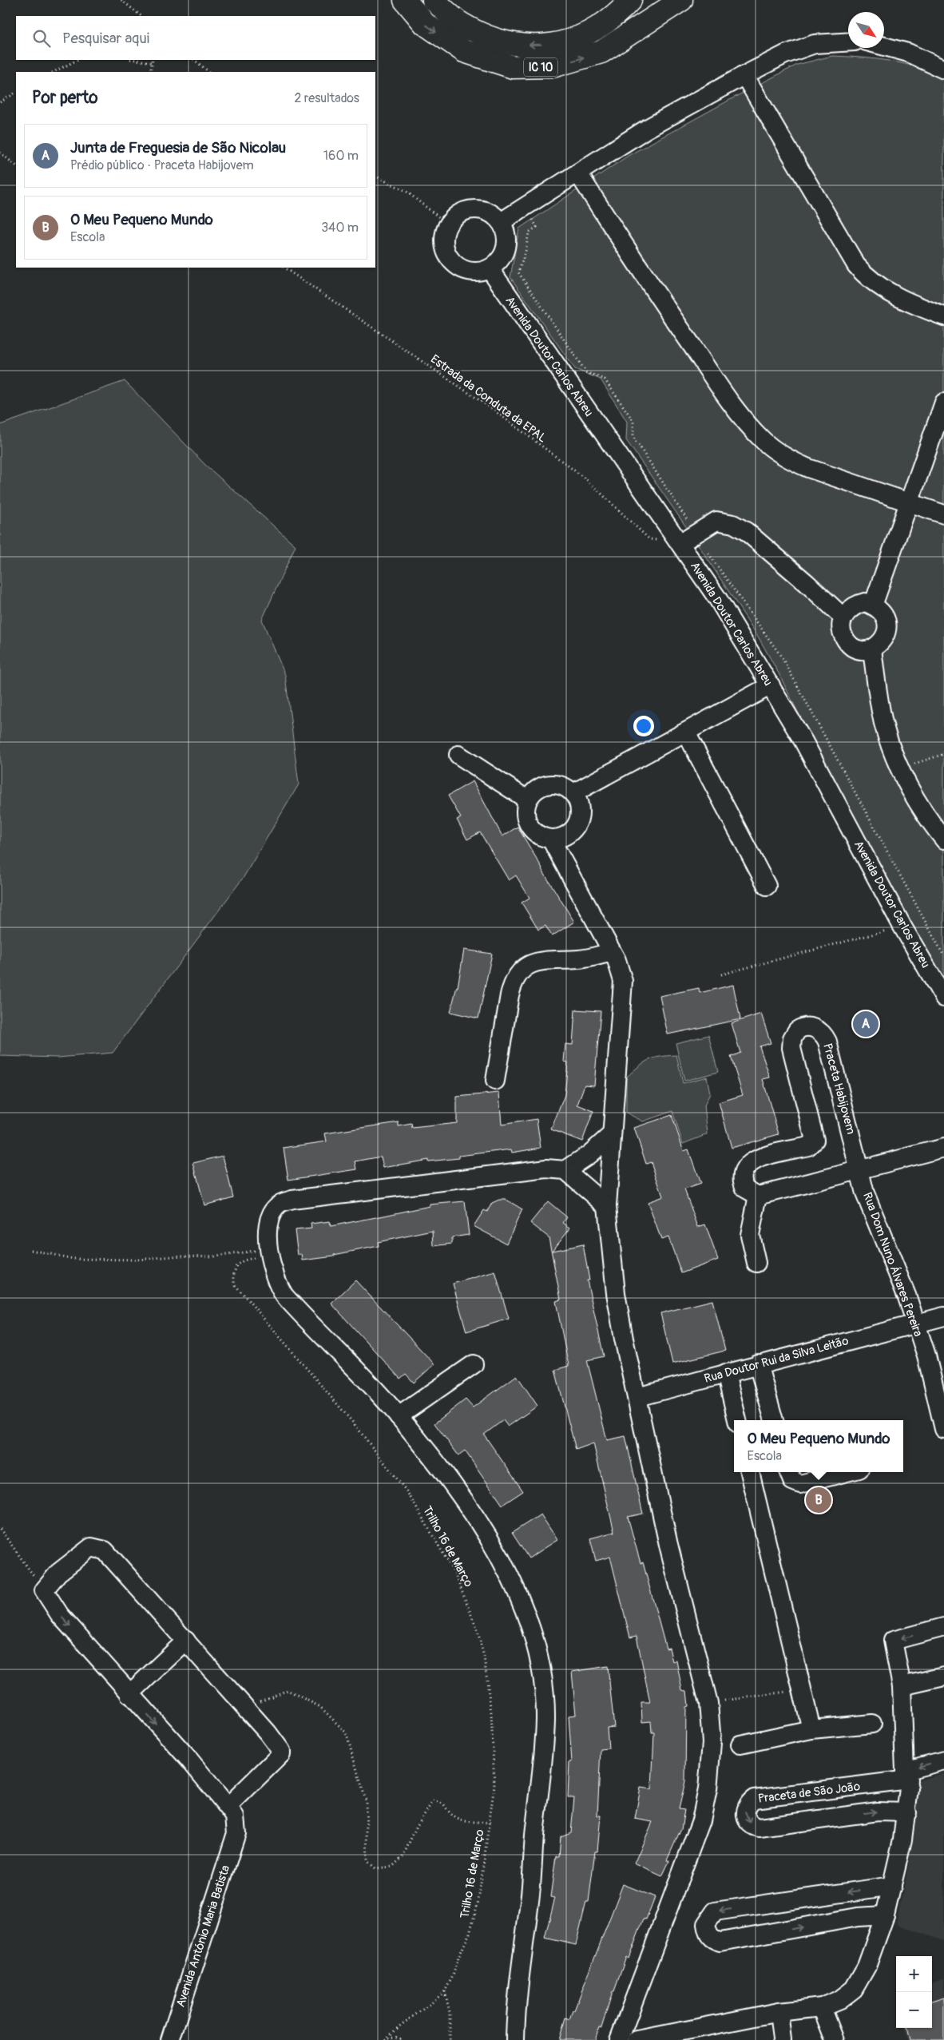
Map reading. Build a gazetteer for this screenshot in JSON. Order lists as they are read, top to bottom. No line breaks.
{"streets":{"highway":["IC 10"],"street":["Avenida Doutor Carlos Abreu","Praceta Habijovem","Rua Dom Nuno Álvares Pereira","Rua Doutor Rui da Silva Leitão","Praceta de São João","Avenida António Maria Batista"],"path":["Estrada da Conduta da EPAL","Trilho 16 de Março"]},"crossings":[["Avenida Doutor Carlos Abreu","Estrada da Conduta da EPAL"],["Praceta Habijovem","Rua Dom Nuno Álvares Pereira"],["Rua Dom Nuno Álvares Pereira","Rua Doutor Rui da Silva Leitão"]],"north":"bottom right","page":{"search":"Pesquisar aqui","heading":["Por perto","2 resultados"],"list":[{"mark":"A","name":"Junta de Freguesia de São Nicolau","note":"Prédio público · Praceta Habijovem","value":"160 m"},{"mark":"B","name":"O Meu Pequeno Mundo","note":"Escola","value":"340 m"}],"pins":["A","B"],"popup":["O Meu Pequeno Mundo","Escola"],"map_buttons":["+","−"]}}
